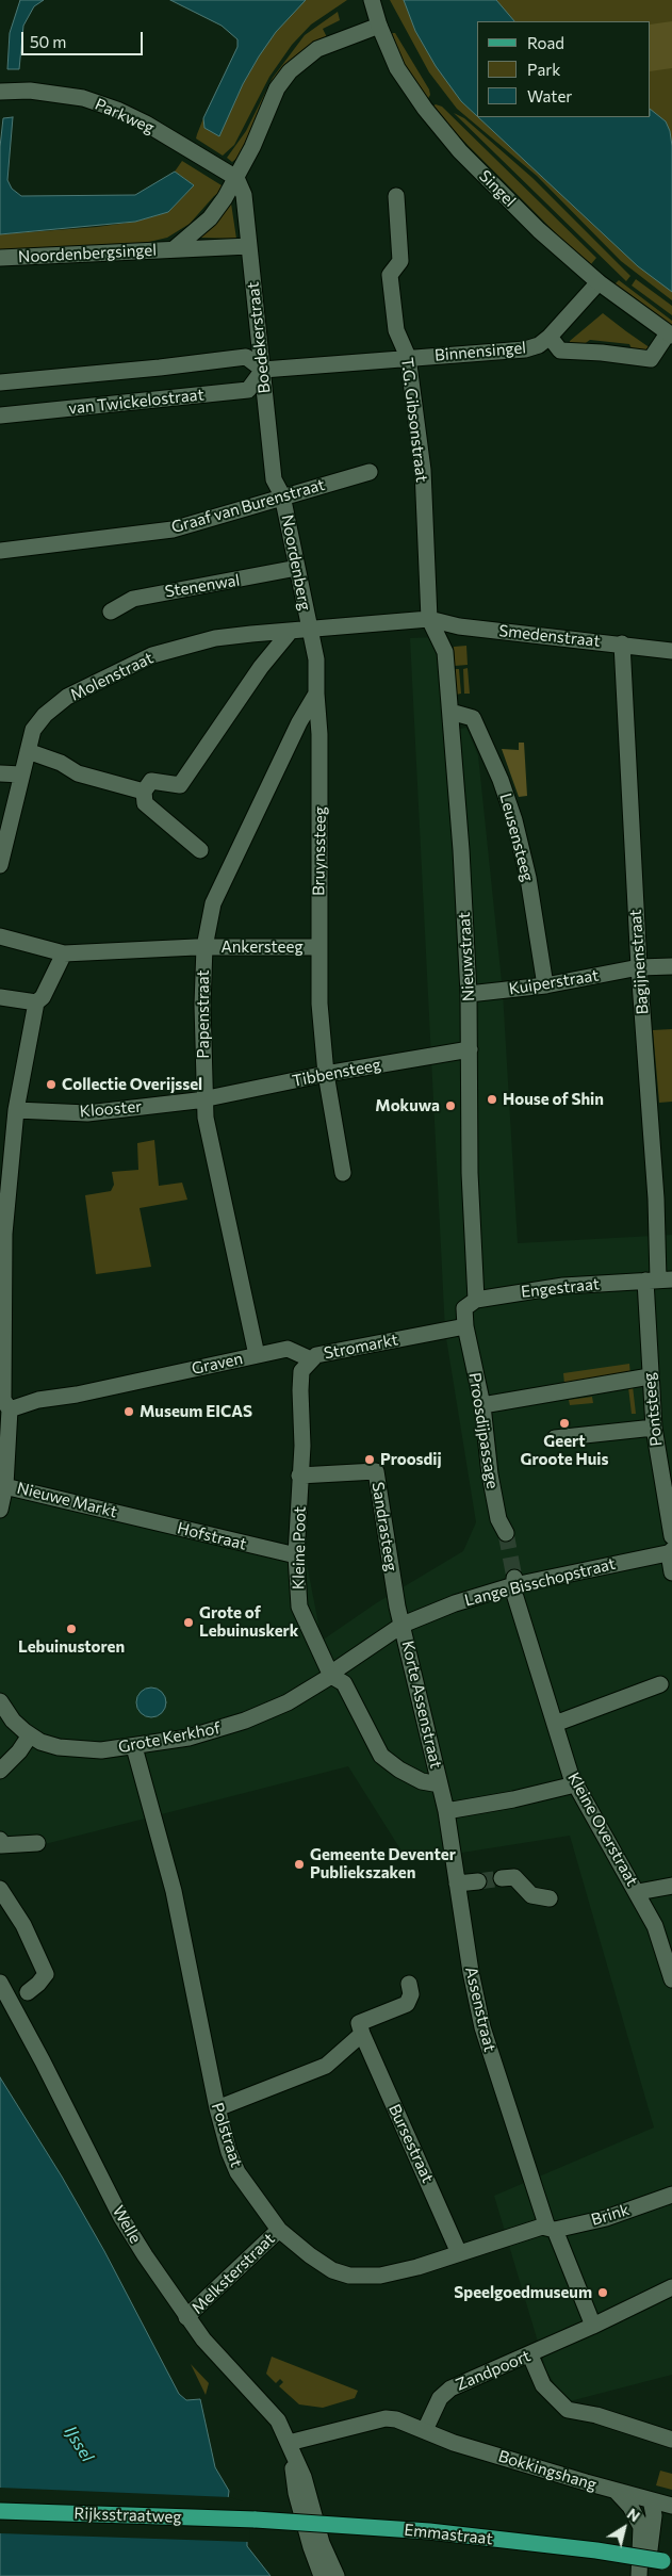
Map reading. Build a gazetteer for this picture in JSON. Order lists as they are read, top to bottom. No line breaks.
{"streets":{"main road":["Rijksstraatweg","Emmastraat"],"street":["Parkweg","Singel","Noordenbergsingel","Boedekerstraat","Binnensingel","van Twickelostraat","T.G. Gibsonstraat","Graaf van Burenstraat","Noordenberg","Stenenwal","Smedenstraat","Molenstraat","Leusensteeg","Bruynssteeg","Ankersteeg","Nieuwstraat","Bagijnenstraat","Kuiperstraat","Papenstraat","Tibbensteeg","Klooster","Engestraat","Stromarkt","Graven","Pontsteeg","Proosdijpassage","Nieuwe Markt","Sandrasteeg","Hofstraat","Kleine Poot","Lange Bisschopstraat","Korte Assenstraat","Grote Kerkhof","Kleine Overstraat","Assenstraat","Polstraat","Bursestraat","Brink","Welle","Melksterstraat","Zandpoort","Bokkingshang"]},"crossings":[["Parkweg","Noordenbergsingel"],["Parkweg","Boedekerstraat"],["Singel","Noordenbergsingel"],["Singel","Binnensingel"],["Noordenbergsingel","Boedekerstraat"],["Boedekerstraat","van Twickelostraat"],["Boedekerstraat","Graaf van Burenstraat"],["Boedekerstraat","Noordenberg"],["Binnensingel","T.G. Gibsonstraat"],["T.G. Gibsonstraat","Smedenstraat"],["T.G. Gibsonstraat","Nieuwstraat"],["Graaf van Burenstraat","Noordenberg"],["Noordenberg","Stenenwal"],["Noordenberg","Smedenstraat"],["Noordenberg","Molenstraat"],["Noordenberg","Bruynssteeg"],["Smedenstraat","Molenstraat"],["Smedenstraat","Bruynssteeg"],["Smedenstraat","Nieuwstraat"],["Smedenstraat","Bagijnenstraat"],["Molenstraat","Bruynssteeg"],["Leusensteeg","Nieuwstraat"],["Leusensteeg","Kuiperstraat"],["Bruynssteeg","Ankersteeg"],["Bruynssteeg","Papenstraat"],["Bruynssteeg","Tibbensteeg"],["Ankersteeg","Papenstraat"],["Nieuwstraat","Kuiperstraat"],["Nieuwstraat","Tibbensteeg"],["Nieuwstraat","Engestraat"],["Bagijnenstraat","Kuiperstraat"],["Bagijnenstraat","Engestraat"],["Bagijnenstraat","Pontsteeg"],["Papenstraat","Tibbensteeg"],["Papenstraat","Klooster"],["Papenstraat","Graven"],["Tibbensteeg","Klooster"],["Klooster","Nieuwe Markt"],["Engestraat","Pontsteeg"],["Stromarkt","Graven"],["Stromarkt","Proosdijpassage"],["Stromarkt","Sandrasteeg"],["Stromarkt","Kleine Poot"],["Graven","Nieuwe Markt"],["Nieuwe Markt","Hofstraat"],["Sandrasteeg","Kleine Poot"],["Sandrasteeg","Lange Bisschopstraat"],["Sandrasteeg","Korte Assenstraat"],["Hofstraat","Kleine Poot"],["Kleine Poot","Lange Bisschopstraat"],["Kleine Poot","Korte Assenstraat"],["Kleine Poot","Grote Kerkhof"],["Kleine Poot","Assenstraat"],["Lange Bisschopstraat","Korte Assenstraat"],["Lange Bisschopstraat","Grote Kerkhof"],["Lange Bisschopstraat","Kleine Overstraat"],["Korte Assenstraat","Assenstraat"],["Grote Kerkhof","Polstraat"],["Assenstraat","Polstraat"],["Assenstraat","Brink"],["Assenstraat","Zandpoort"],["Polstraat","Bursestraat"],["Polstraat","Brink"],["Polstraat","Melksterstraat"],["Welle","Melksterstraat"],["Zandpoort","Bokkingshang"],["Rijksstraatweg","Emmastraat"]],"water":["IJssel"],"places":["Collectie Overijssel","House of Shin","Mokuwa","Museum EICAS","Geert Groote Huis","Proosdij","Grote of Lebuinuskerk","Lebuinustoren","Gemeente Deventer Publiekszaken","Speelgoedmuseum"],"legend":["Road","Park","Water"],"scale_bar":"50 m","north":"top right"}
